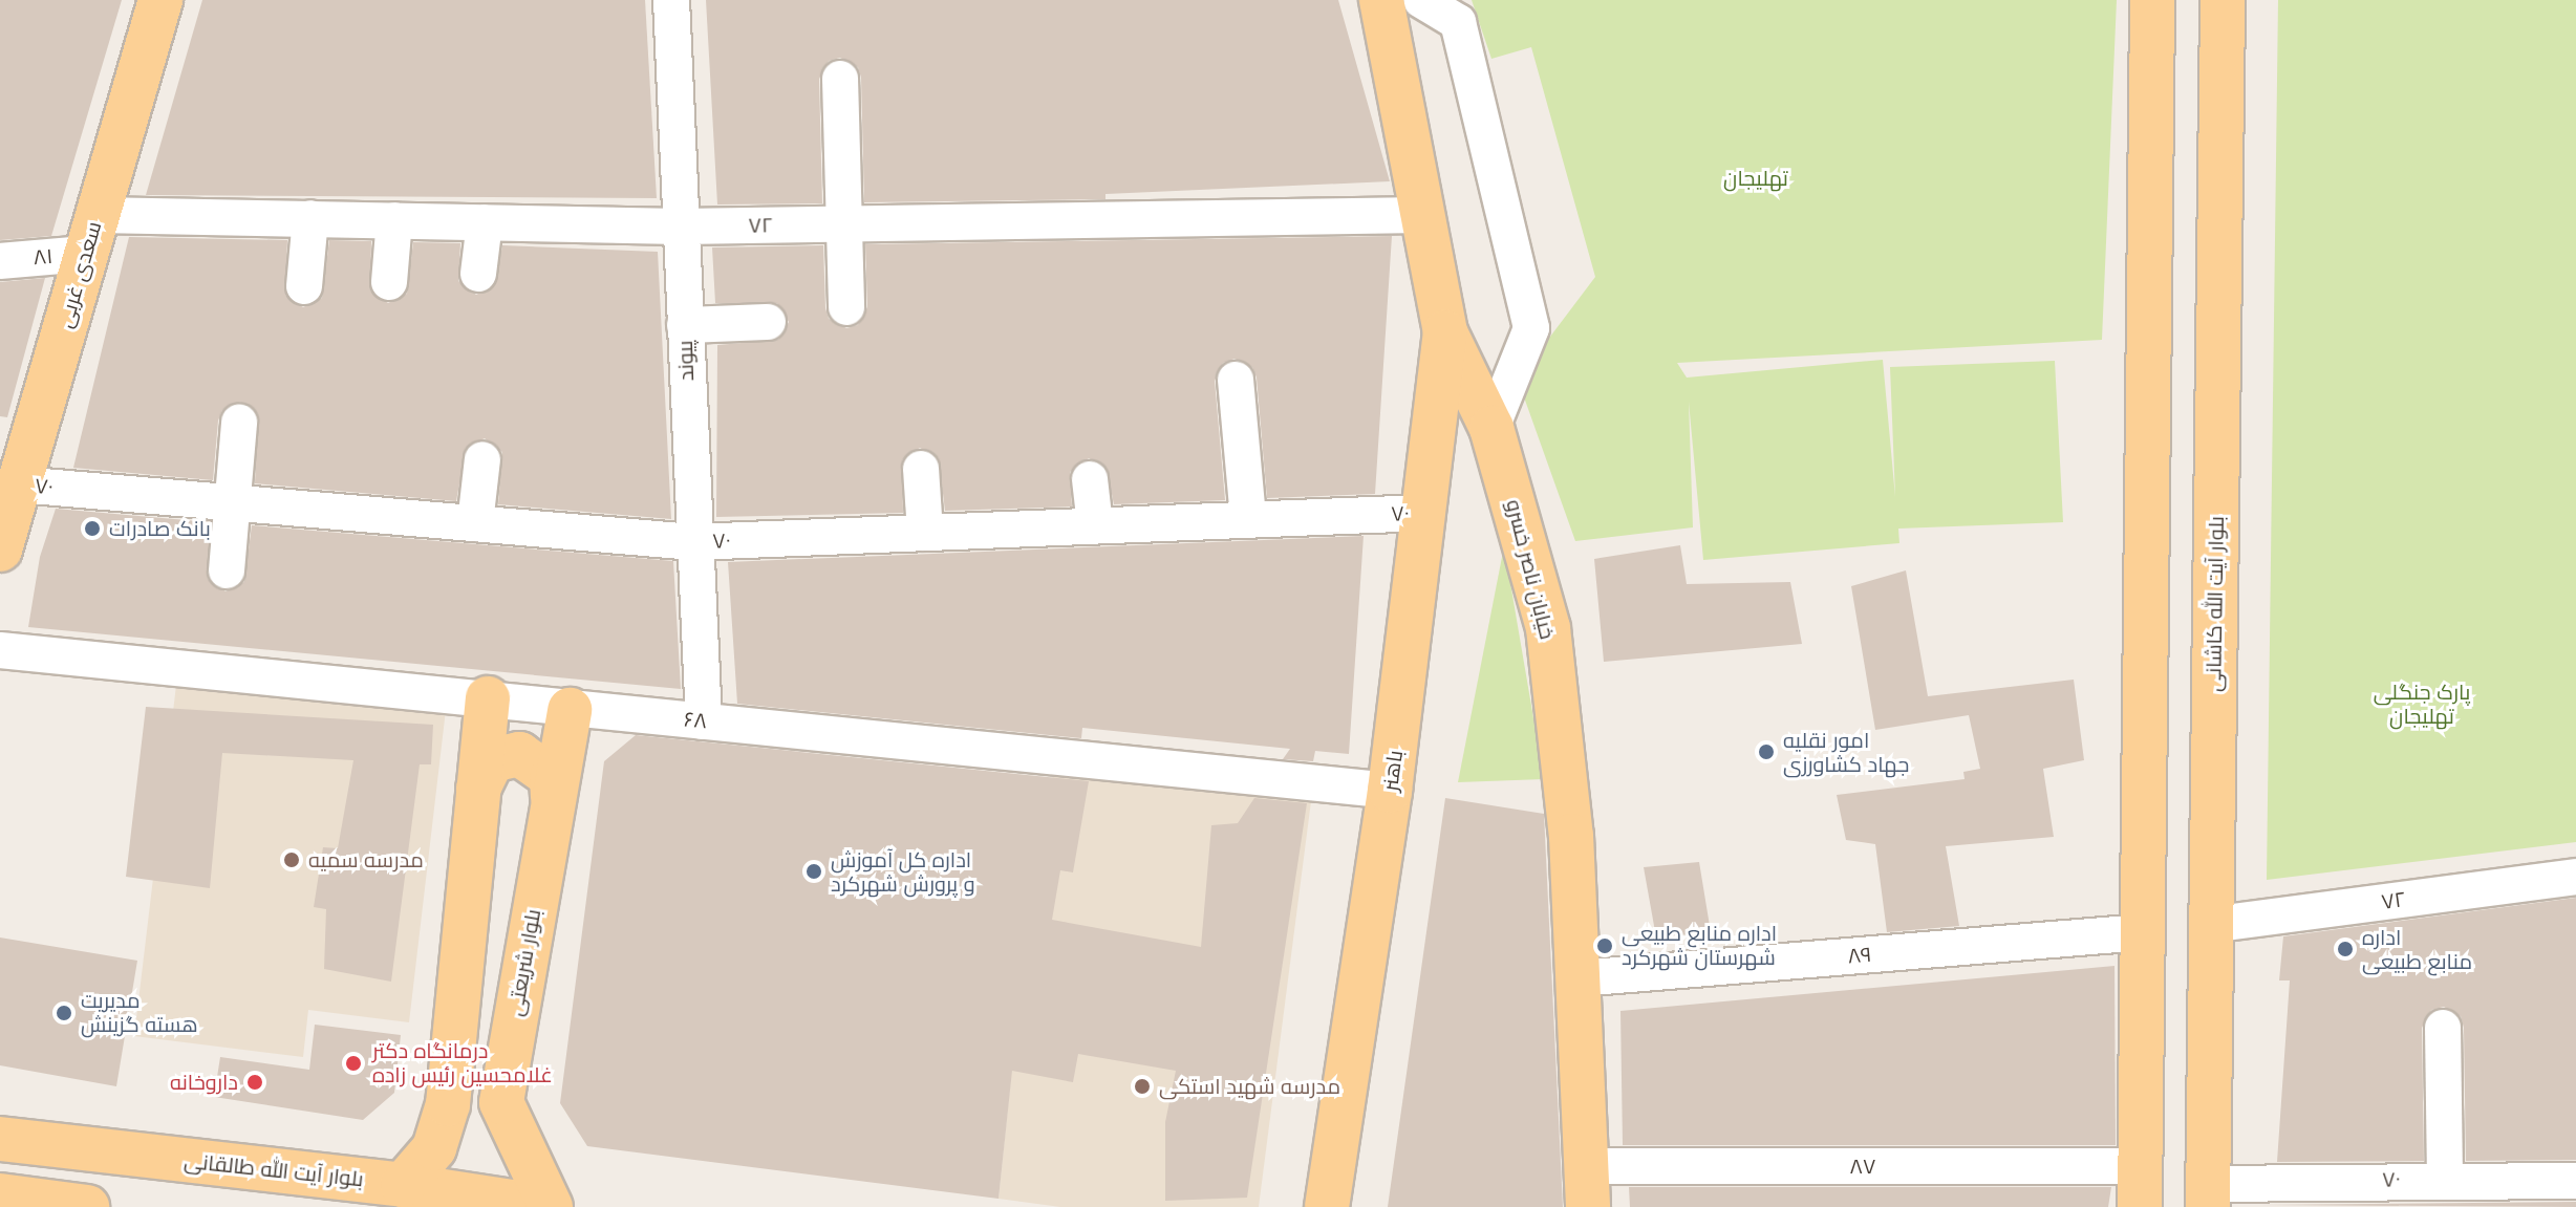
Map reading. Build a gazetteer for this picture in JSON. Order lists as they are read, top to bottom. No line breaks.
{"streets":{"main road":["سعدی غربی","خیابان ناصر خسرو","بلوار آیت الله کاشانی","باهنر","بلوار شریعتی","بلوار آیت الله طالقانی"],"street":["۷۲","۸۱","پیوند","۷۰","۶۸","۸۹","۸۷"]},"crossings":[["۷۲","۸۱"],["۷۲","سعدی غربی"],["۷۲","پیوند"],["۷۲","خیابان ناصر خسرو"],["۷۲","بلوار آیت الله کاشانی"],["۸۱","سعدی غربی"],["سعدی غربی","۷۰"],["پیوند","۷۰"],["پیوند","۶۸"],["۷۰","بلوار آیت الله کاشانی"],["۷۰","باهنر"],["خیابان ناصر خسرو","باهنر"],["خیابان ناصر خسرو","۸۹"],["خیابان ناصر خسرو","۸۷"],["۶۸","باهنر"],["۶۸","بلوار شریعتی"]],"parks":["تهلیجان","پارک جنگلی تهلیجان"],"places":["بانک صادرات","امور نقلیه جهاد کشاورزی","مدرسه سمیه","اداره کل آموزش و پرورش شهرکرد","اداره منابع طبیعی شهرستان شهرکرد","اداره منابع طبیعی","مدیریت هسته گزینش","درمانگاه دکتر غلامحسین رئیس زاده","داروخانه","مدرسه شهید استکی"]}
